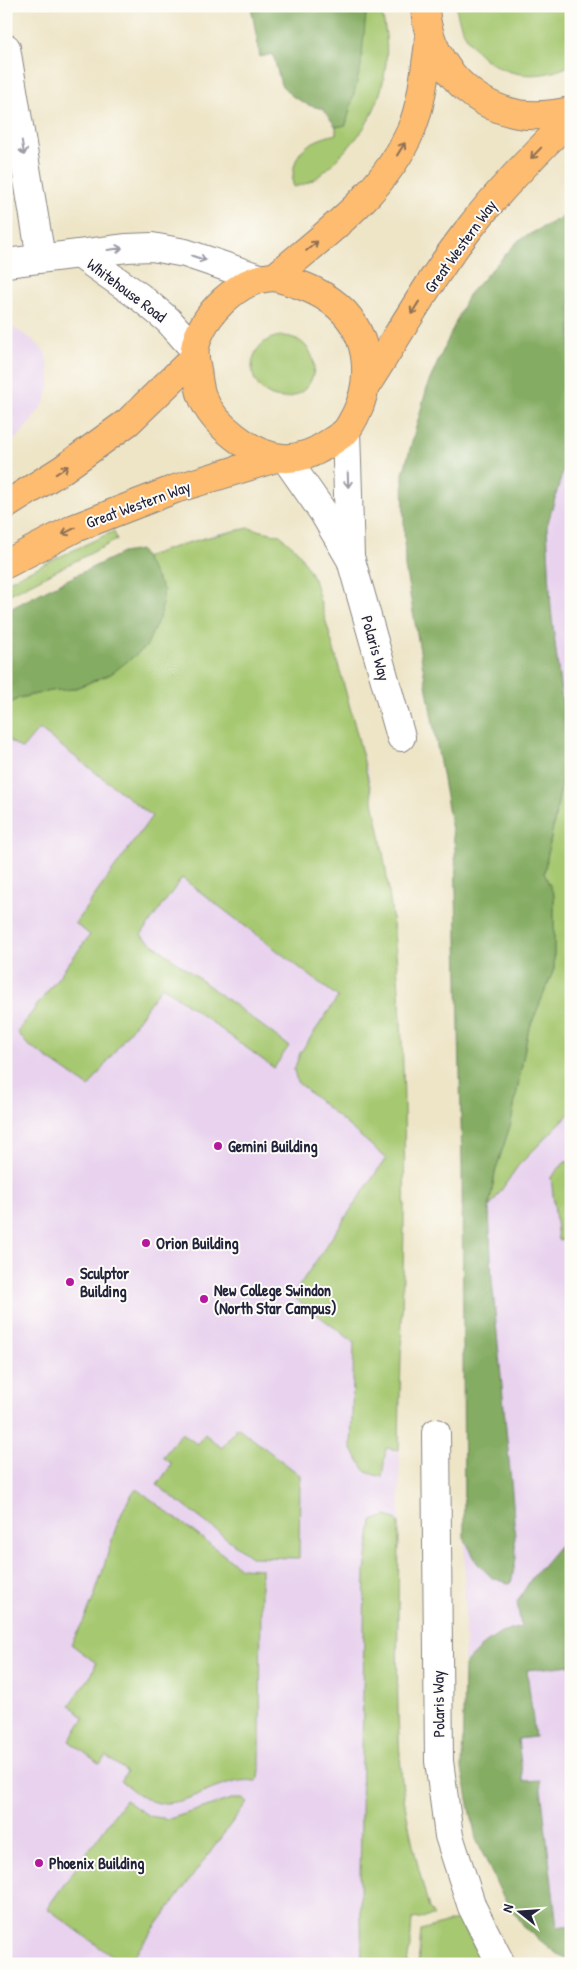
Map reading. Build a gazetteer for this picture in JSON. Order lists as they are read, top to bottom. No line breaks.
{"streets":{"main road":["Great Western Way"],"street":["Whitehouse Road","Polaris Way"]},"crossings":[["Great Western Way","Whitehouse Road"],["Great Western Way","Polaris Way"],["Whitehouse Road","Polaris Way"]],"one_way":["Whitehouse Road"],"places":["Gemini Building","Orion Building","Sculptor Building","New College Swindon (North Star Campus)","Phoenix Building"],"north":"left"}
